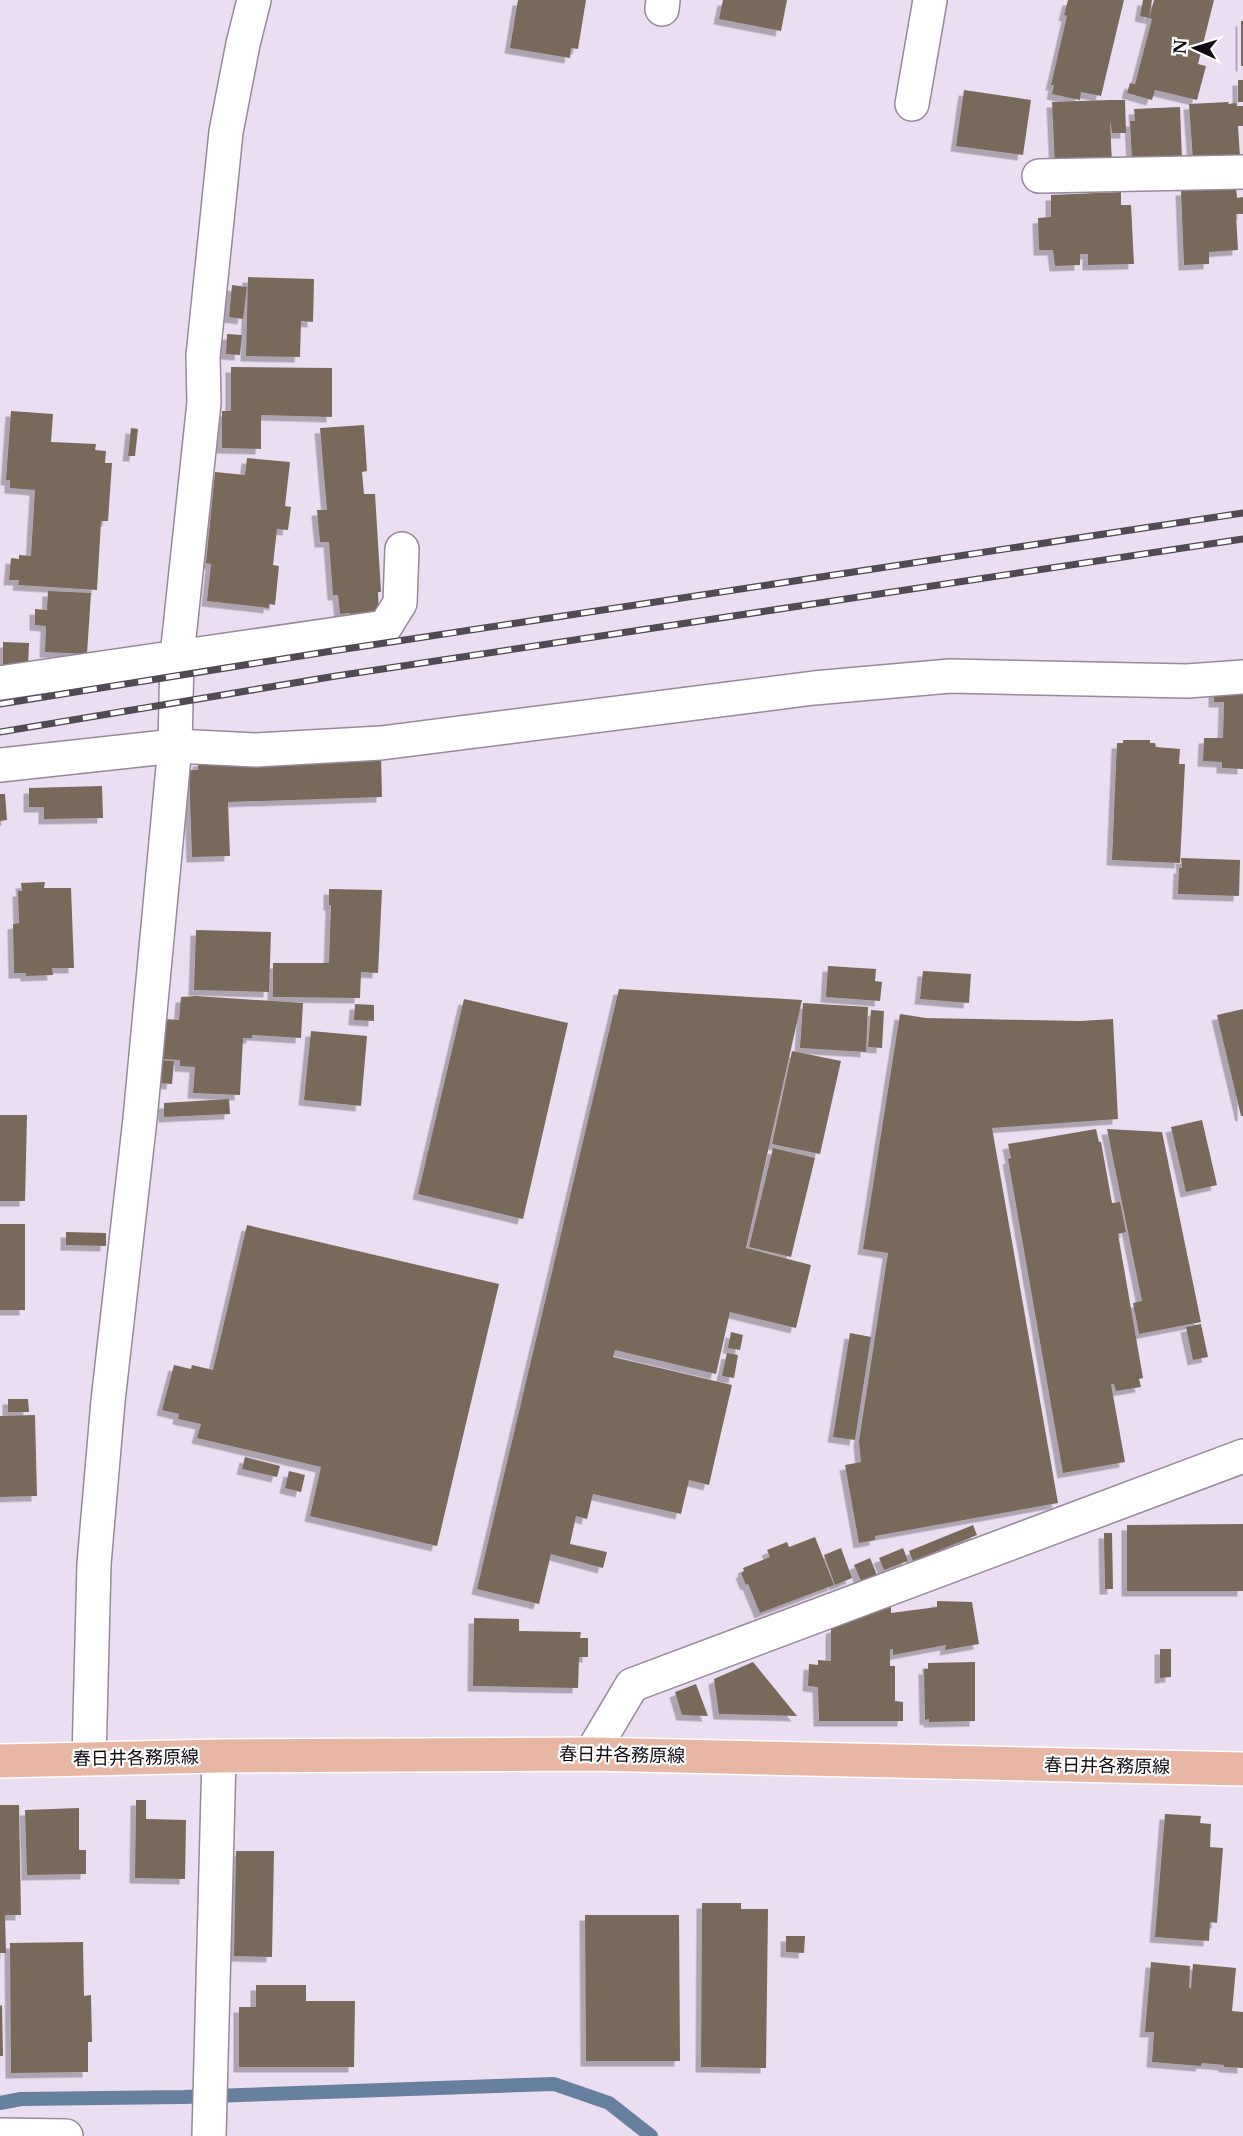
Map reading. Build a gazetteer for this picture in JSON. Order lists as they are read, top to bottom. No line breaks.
{"streets":{"main road":["春日井各務原線"]},"north":"left"}
